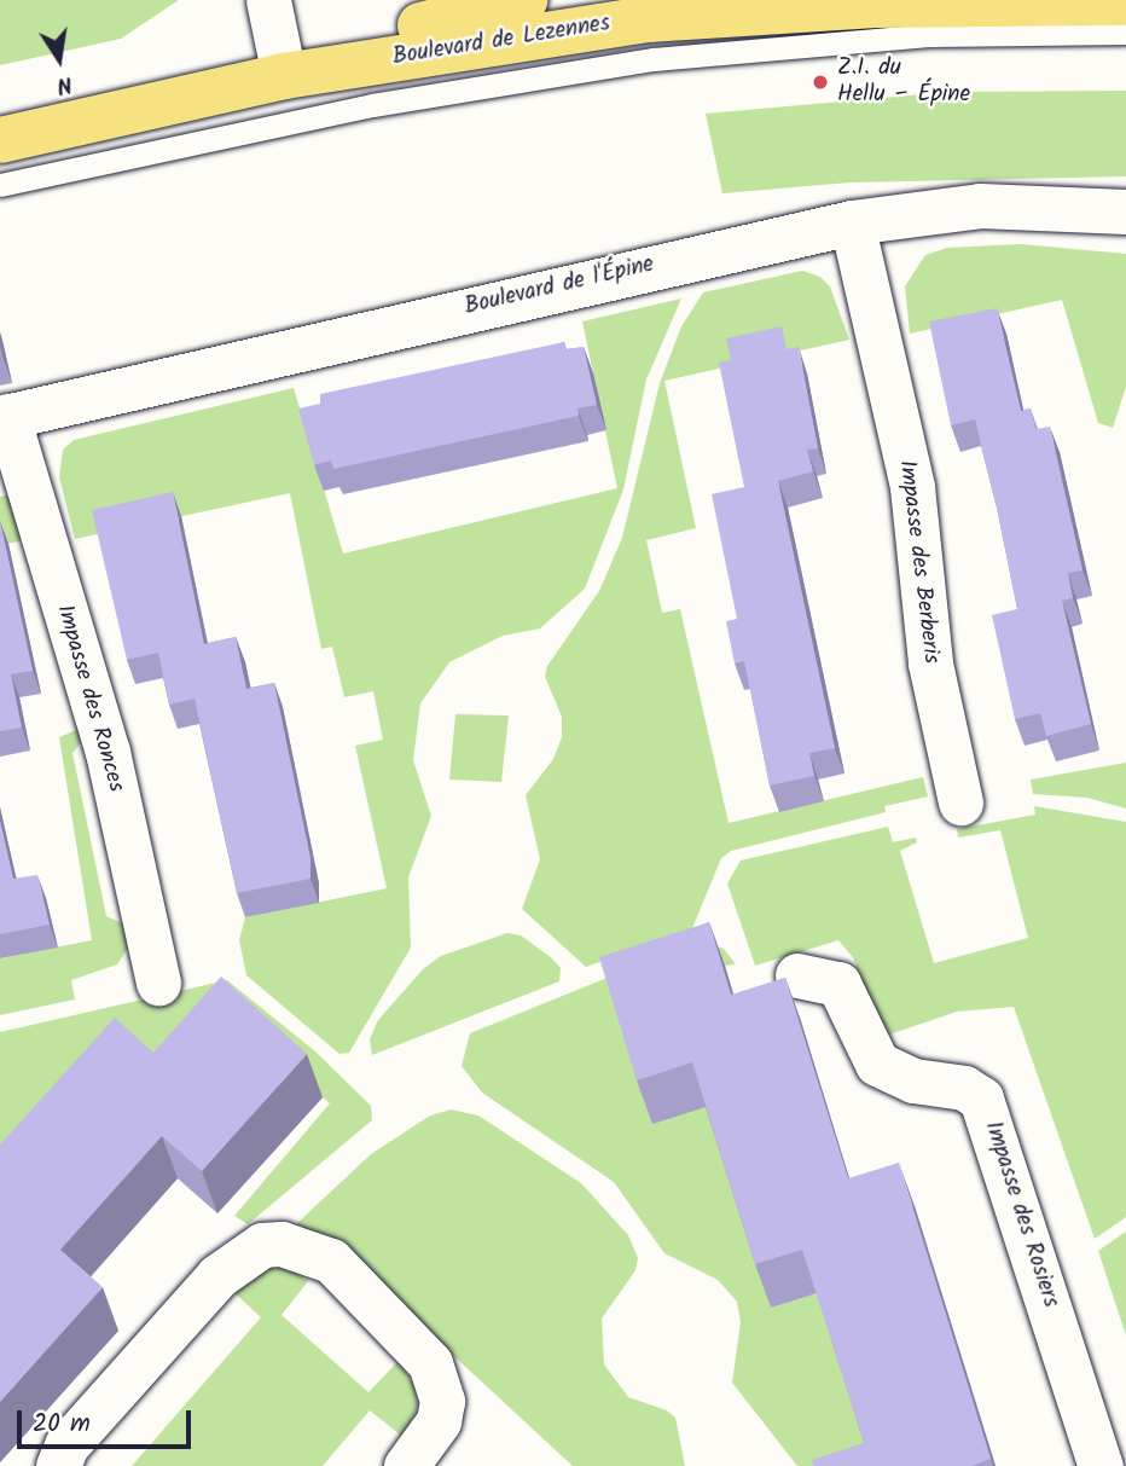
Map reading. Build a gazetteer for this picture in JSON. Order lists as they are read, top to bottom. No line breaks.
{"streets":{"main road":["Boulevard de Lezennes"],"street":["Boulevard de l'Épine","Impasse des Berberis","Impasse des Ronces","Impasse des Rosiers"]},"crossings":[["Boulevard de l'Épine","Impasse des Berberis"],["Boulevard de l'Épine","Impasse des Ronces"]],"places":["Z.I. du Hellu – Épine"],"scale_bar":"20 m","north":"bottom"}
